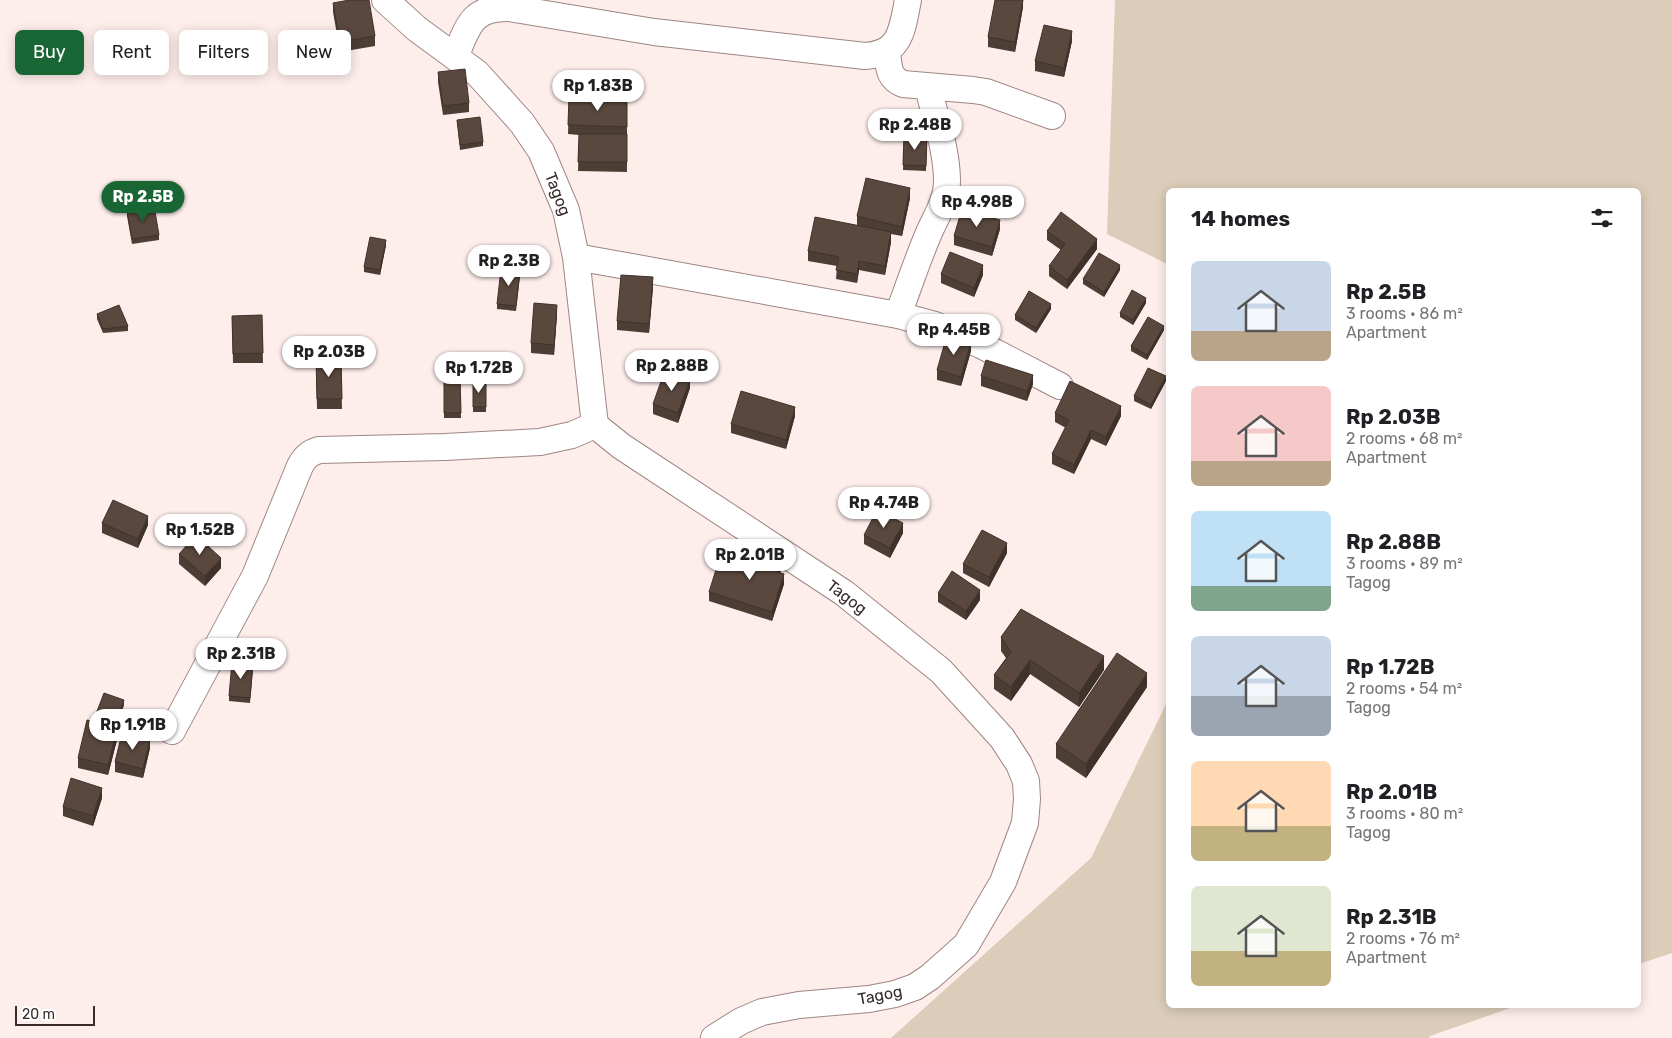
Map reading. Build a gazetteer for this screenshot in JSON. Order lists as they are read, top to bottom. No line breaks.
{"streets":{"street":["Tagog"]},"scale_bar":"20 m","page":{"chip":["Buy","Rent","Filters","New"],"price":["Rp 1.83B","Rp 2.48B","Rp 2.5B","Rp 4.98B","Rp 2.3B","Rp 4.45B","Rp 2.03B","Rp 2.88B","Rp 1.72B","Rp 4.74B","Rp 1.52B","Rp 2.01B","Rp 2.31B","Rp 1.91B"],"heading":"14 homes","list":[{"name":"Rp 2.5B","note":"3 rooms · 86 m² · Apartment"},{"name":"Rp 2.03B","note":"2 rooms · 68 m² · Apartment"},{"name":"Rp 2.88B","note":"3 rooms · 89 m² · Tagog"},{"name":"Rp 1.72B","note":"2 rooms · 54 m² · Tagog"},{"name":"Rp 2.01B","note":"3 rooms · 80 m² · Tagog"},{"name":"Rp 2.31B","note":"2 rooms · 76 m² · Apartment"}],"scale":"20 m"}}
